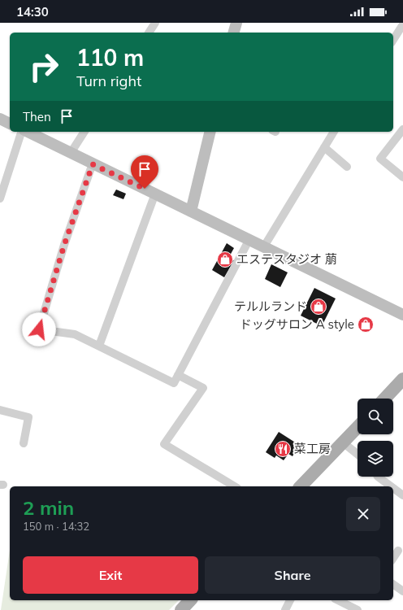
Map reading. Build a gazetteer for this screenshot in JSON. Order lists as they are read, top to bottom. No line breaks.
{"places":{"shop":["エステスタジオ 萠","テルルランド","ドッグサロン A style"],"restaurant":["菜工房"]},"page":{"status":"14:30","turn":["110 m","Turn right"],"then":"Then","heading":["2 min","150 m · 14:32"],"buttons":["Exit","Share"]}}
